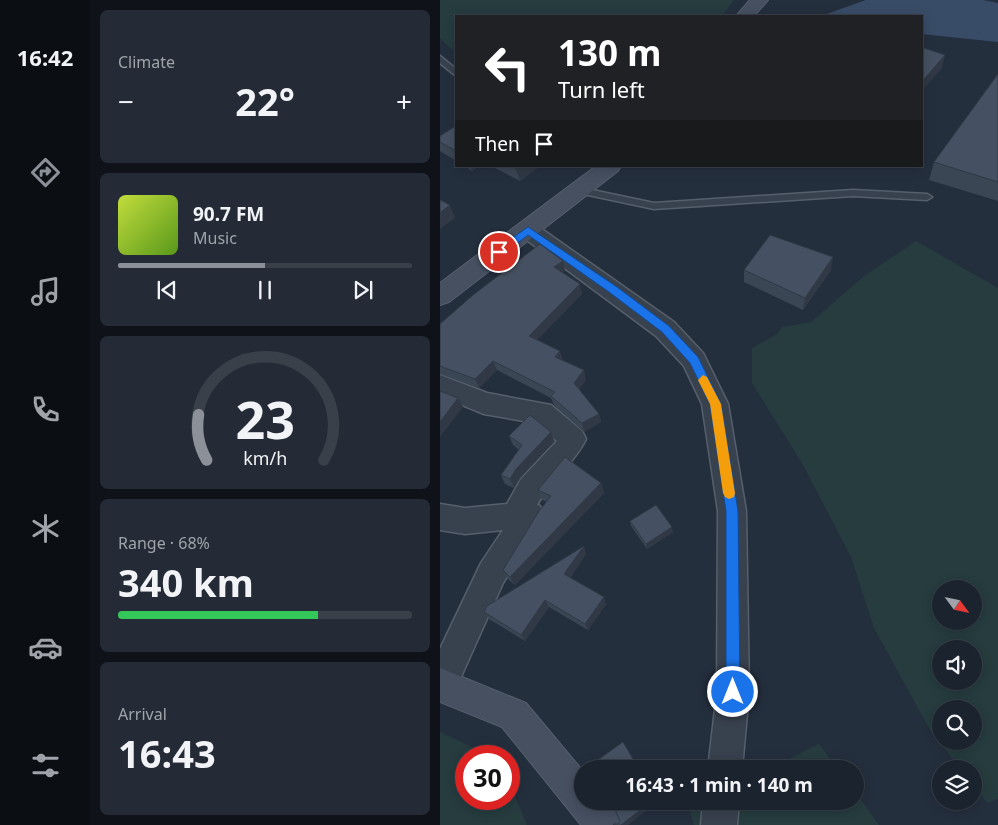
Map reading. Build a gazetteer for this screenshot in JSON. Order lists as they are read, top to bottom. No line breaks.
{"north":"bottom right","page":{"tabs":"16:42","tile":["Climate",["Range · 68%","340 km"],["Arrival","16:43"]],"turn":["130 m","Turn left"],"heat":["−","22°","+"],"then":"Then","song":["90.7 FM","Music"],"limit":"30","trip":"16:43 · 1 min · 140 m","gauge":["23","km/h"]}}
